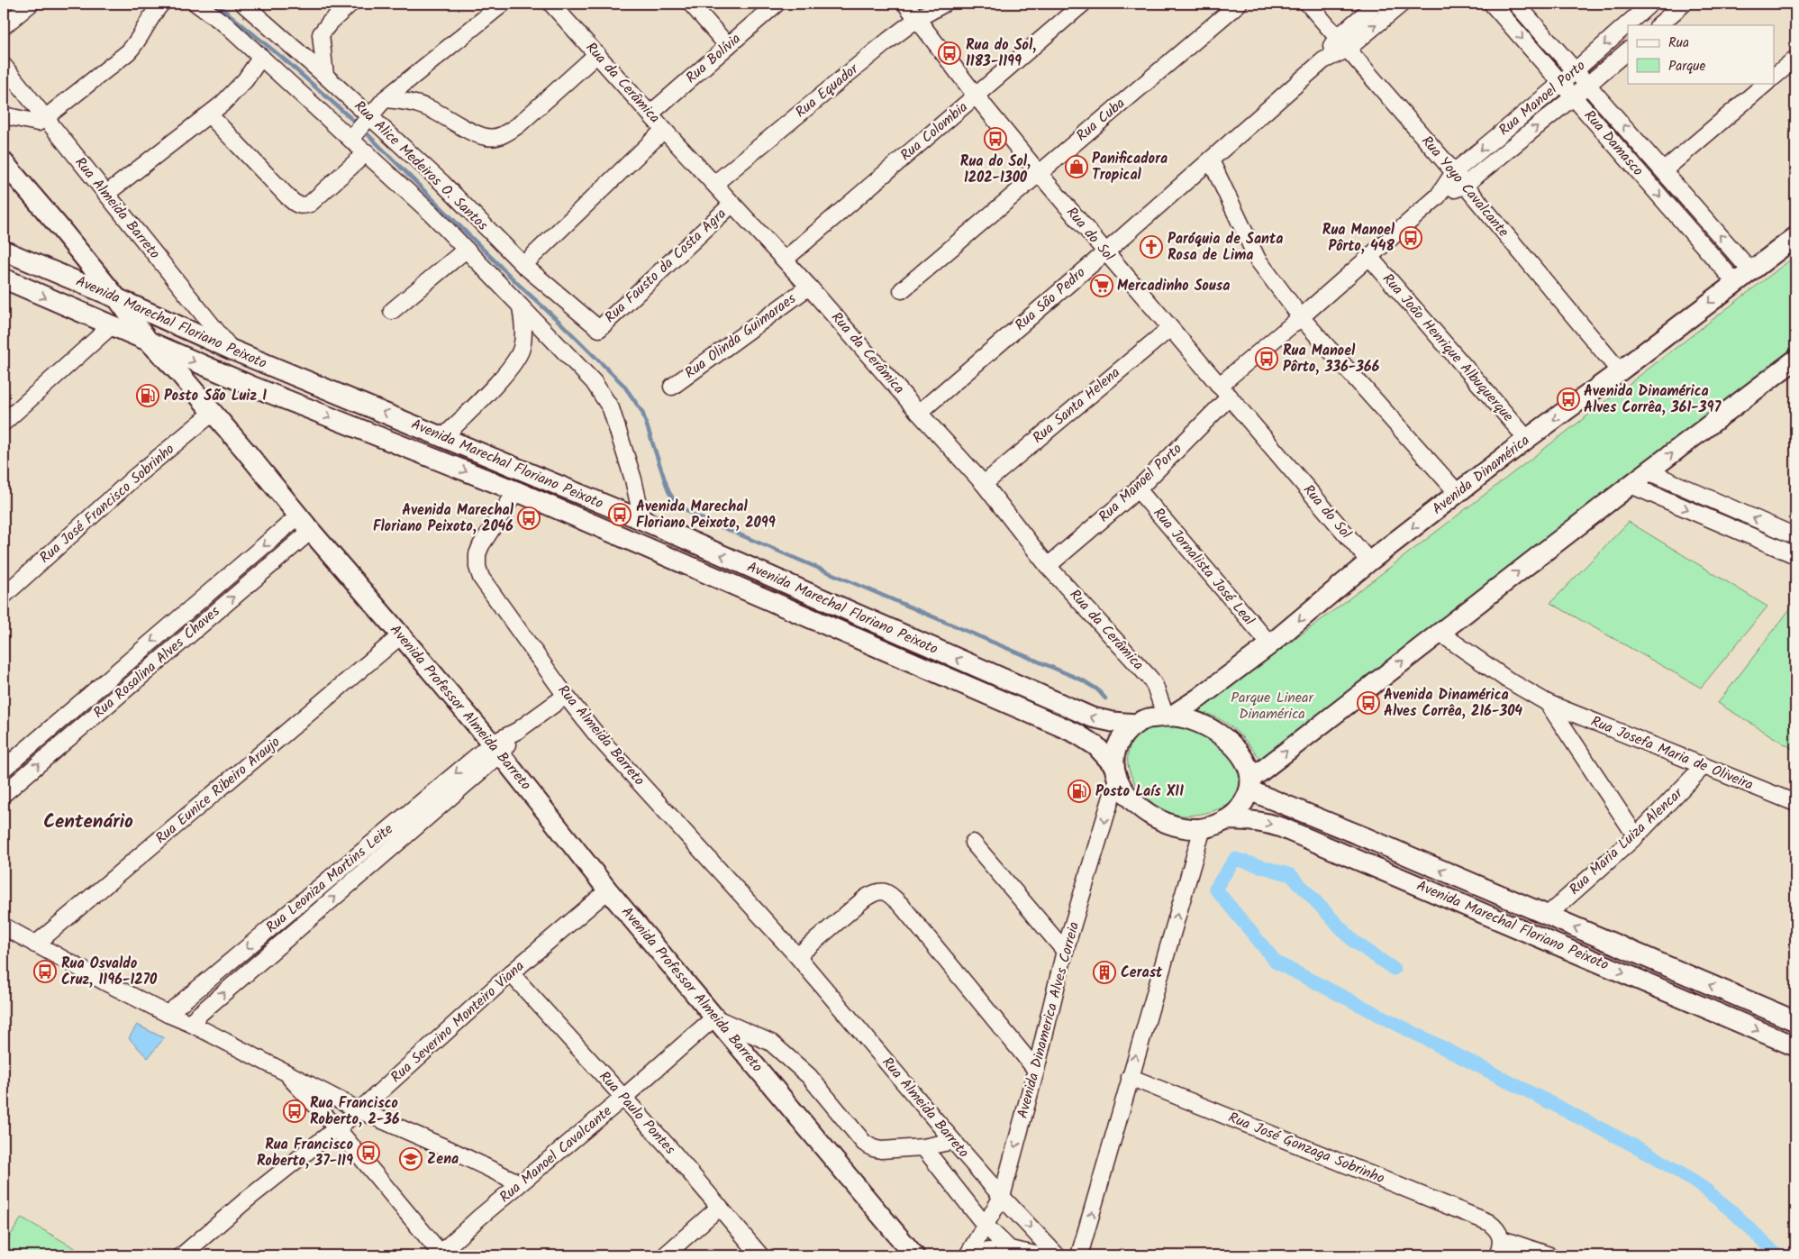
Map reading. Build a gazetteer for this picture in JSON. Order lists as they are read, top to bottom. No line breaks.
{"streets":{"main road":["Avenida Marechal Floriano Peixoto","Avenida Dinamérica","Avenida Professor Almeida Barreto"],"street":["Rua Bolívia","Rua da Cerâmica","Rua Equador","Rua Manoel Porto","Rua Cuba","Rua Colombia","Rua Damasco","Rua Alice Medeiros O. Santos","Rua Yoyo Cavalcante","Rua Almeida Barreto","Rua do Sol","Rua Fausto da Costa Agra","Rua São Pedro","Rua Olinda Guimaraes","Rua João Henrique Albuquerque","Rua Santa Helena","Rua José Francisco Sobrinho","Rua Jornalista José Leal","Rua Rosalina Alves Chaves","Rua Josefa Maria de Oliveira","Rua Eunice Ribeiro Araujo","Rua Maria Luiza Alencar","Rua Leoniza Martins Leite","Avenida Dinamerica Alves Correia","Rua Severino Monteiro Viana","Rua Paulo Pontes","Rua José Gonzaga Sobrinho","Rua Manoel Cavalcante"]},"crossings":[["Rua Bolívia","Rua da Cerâmica"],["Rua da Cerâmica","Rua Equador"],["Rua da Cerâmica","Rua Manoel Porto"],["Rua da Cerâmica","Rua Colombia"],["Rua da Cerâmica","Rua Fausto da Costa Agra"],["Rua da Cerâmica","Rua São Pedro"],["Rua da Cerâmica","Avenida Marechal Floriano Peixoto"],["Rua da Cerâmica","Rua Olinda Guimaraes"],["Rua da Cerâmica","Rua Santa Helena"],["Rua da Cerâmica","Avenida Dinamérica"],["Rua da Cerâmica","Avenida Dinamerica Alves Correia"],["Rua Equador","Rua do Sol"],["Rua Manoel Porto","Rua Damasco"],["Rua Manoel Porto","Rua Yoyo Cavalcante"],["Rua Manoel Porto","Rua do Sol"],["Rua Manoel Porto","Rua João Henrique Albuquerque"],["Rua Manoel Porto","Rua Jornalista José Leal"],["Rua Cuba","Rua do Sol"],["Rua Colombia","Rua do Sol"],["Rua Damasco","Avenida Dinamérica"],["Rua Alice Medeiros O. Santos","Rua Fausto da Costa Agra"],["Rua Alice Medeiros O. Santos","Avenida Marechal Floriano Peixoto"],["Rua Yoyo Cavalcante","Rua São Pedro"],["Rua Yoyo Cavalcante","Avenida Dinamérica"],["Rua Almeida Barreto","Avenida Marechal Floriano Peixoto"],["Rua Almeida Barreto","Avenida Dinamerica Alves Correia"],["Rua do Sol","Rua São Pedro"],["Rua do Sol","Rua Santa Helena"],["Rua do Sol","Avenida Dinamérica"],["Avenida Marechal Floriano Peixoto","Avenida Dinamérica"],["Avenida Marechal Floriano Peixoto","Avenida Professor Almeida Barreto"],["Avenida Marechal Floriano Peixoto","Rua Maria Luiza Alencar"],["Avenida Marechal Floriano Peixoto","Avenida Dinamerica Alves Correia"],["Rua João Henrique Albuquerque","Avenida Dinamérica"],["Avenida Dinamérica","Rua Jornalista José Leal"],["Avenida Dinamérica","Avenida Dinamerica Alves Correia"],["Rua José Francisco Sobrinho","Avenida Professor Almeida Barreto"],["Rua Rosalina Alves Chaves","Avenida Professor Almeida Barreto"],["Avenida Professor Almeida Barreto","Rua Eunice Ribeiro Araujo"],["Avenida Professor Almeida Barreto","Rua Leoniza Martins Leite"],["Avenida Professor Almeida Barreto","Rua Severino Monteiro Viana"],["Avenida Professor Almeida Barreto","Rua Manoel Cavalcante"],["Rua Josefa Maria de Oliveira","Rua Maria Luiza Alencar"],["Rua Severino Monteiro Viana","Rua Paulo Pontes"],["Rua Paulo Pontes","Rua Manoel Cavalcante"]],"districts":["Centenário"],"parks":["Parque Linear Dinamérica"],"places":{"bus stop":["Rua do Sol, 1183-1199","Rua do Sol, 1202-1300","Rua Manoel Pôrto, 448","Rua Manoel Pôrto, 336-366","Avenida Dinamérica Alves Corrêa, 361-397","Avenida Marechal Floriano Peixoto, 2099","Avenida Marechal Floriano Peixoto, 2046","Avenida Dinamérica Alves Corrêa, 216-304","Rua Osvaldo Cruz, 1196-1270","Rua Francisco Roberto, 2-36","Rua Francisco Roberto, 37-119"],"shop":["Panificadora Tropical"],"church":["Paróquia de Santa Rosa de Lima"],"supermarket":["Mercadinho Sousa"],"fuel station":["Posto São Luiz I","Posto Laís XII"],"building":["Cerast"],"school or university":["Zena"]},"legend":["Rua","Parque"]}
